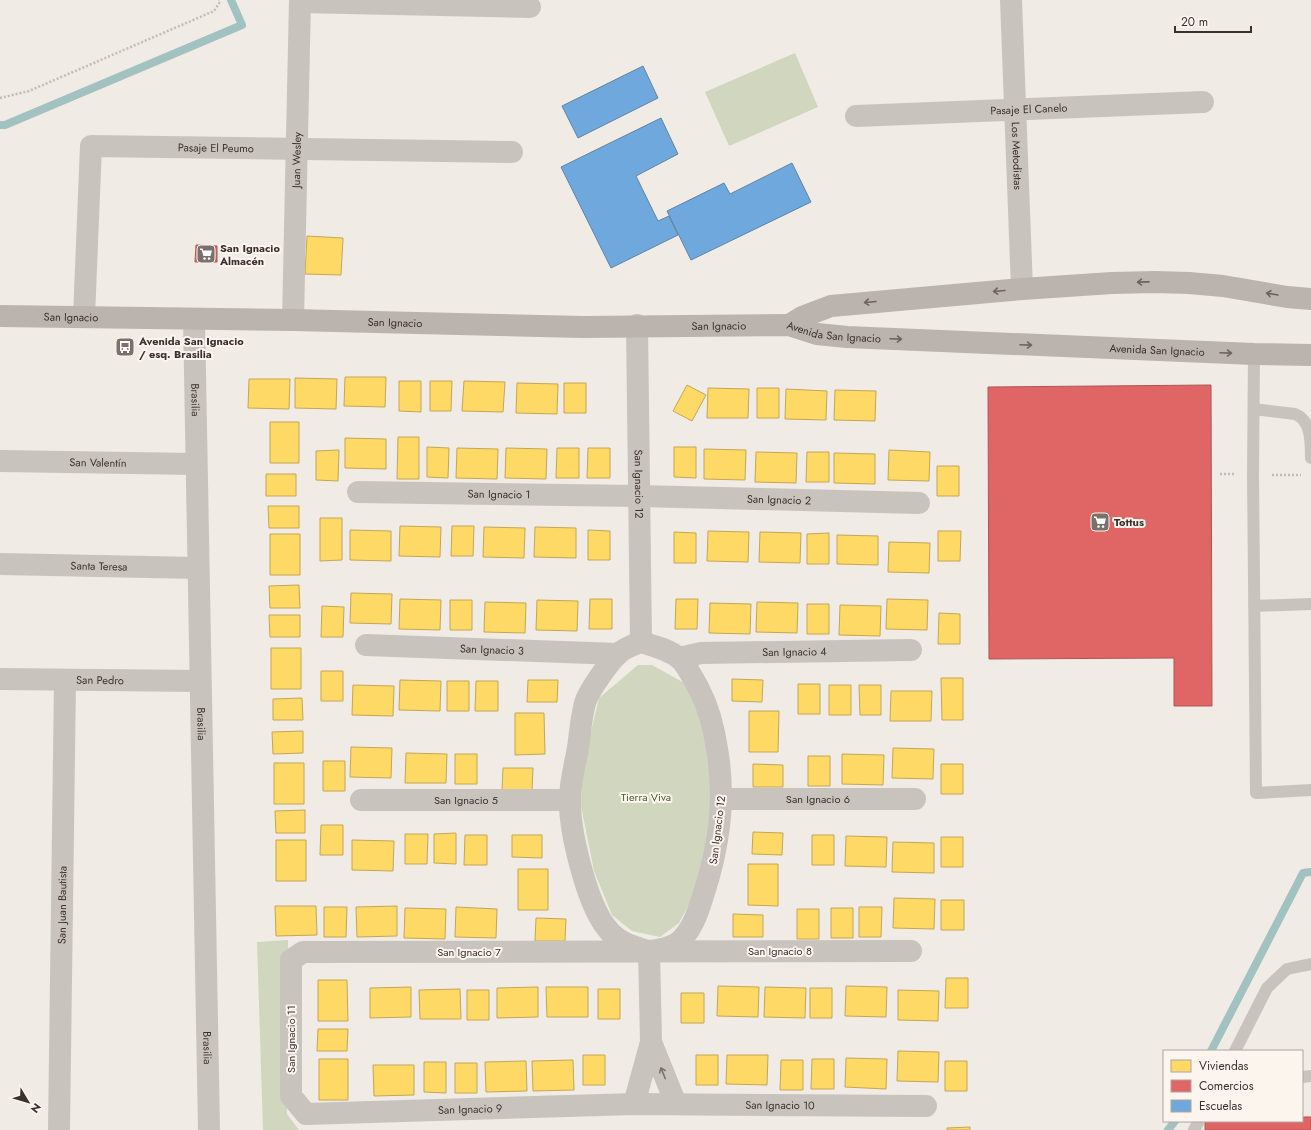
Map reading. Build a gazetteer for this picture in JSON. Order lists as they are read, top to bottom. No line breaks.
{"streets":{"main road":["San Ignacio","Avenida San Ignacio"],"street":["Pasaje El Canelo","Pasaje El Peumo","Los Metodistas","Juan Wesley","Brasilia","San Valentín","San Ignacio 12","San Ignacio 1","San Ignacio 2","Santa Teresa","San Ignacio 3","San Ignacio 4","San Pedro","San Ignacio 6","San Ignacio 5","San Juan Bautista","San Ignacio 8","San Ignacio 7","San Ignacio 11","San Ignacio 10","San Ignacio 9"]},"crossings":[["Pasaje El Canelo","Los Metodistas"],["Pasaje El Peumo","Juan Wesley"],["Pasaje El Peumo","San Ignacio"],["Los Metodistas","Avenida San Ignacio"],["Juan Wesley","San Ignacio"],["San Ignacio","Avenida San Ignacio"],["San Ignacio","Brasilia"],["San Ignacio","San Ignacio 12"],["Brasilia","San Valentín"],["Brasilia","Santa Teresa"],["Brasilia","San Pedro"],["San Ignacio 12","San Ignacio 1"],["San Ignacio 12","San Ignacio 2"],["San Ignacio 12","San Ignacio 4"],["San Ignacio 12","San Ignacio 6"],["San Ignacio 12","San Ignacio 8"],["San Ignacio 12","San Ignacio 7"],["San Ignacio 1","San Ignacio 2"],["San Pedro","San Juan Bautista"],["San Ignacio 8","San Ignacio 7"],["San Ignacio 7","San Ignacio 11"],["San Ignacio 11","San Ignacio 9"],["San Ignacio 10","San Ignacio 9"]],"parks":["Tierra Viva"],"places":{"supermarket":["San Ignacio Almacén","Tottus"],"bus stop":["Avenida San Ignacio / esq. Brasilia"]},"legend":["Viviendas","Comercios","Escuelas"],"scale_bar":"20 m","north":"bottom right"}
